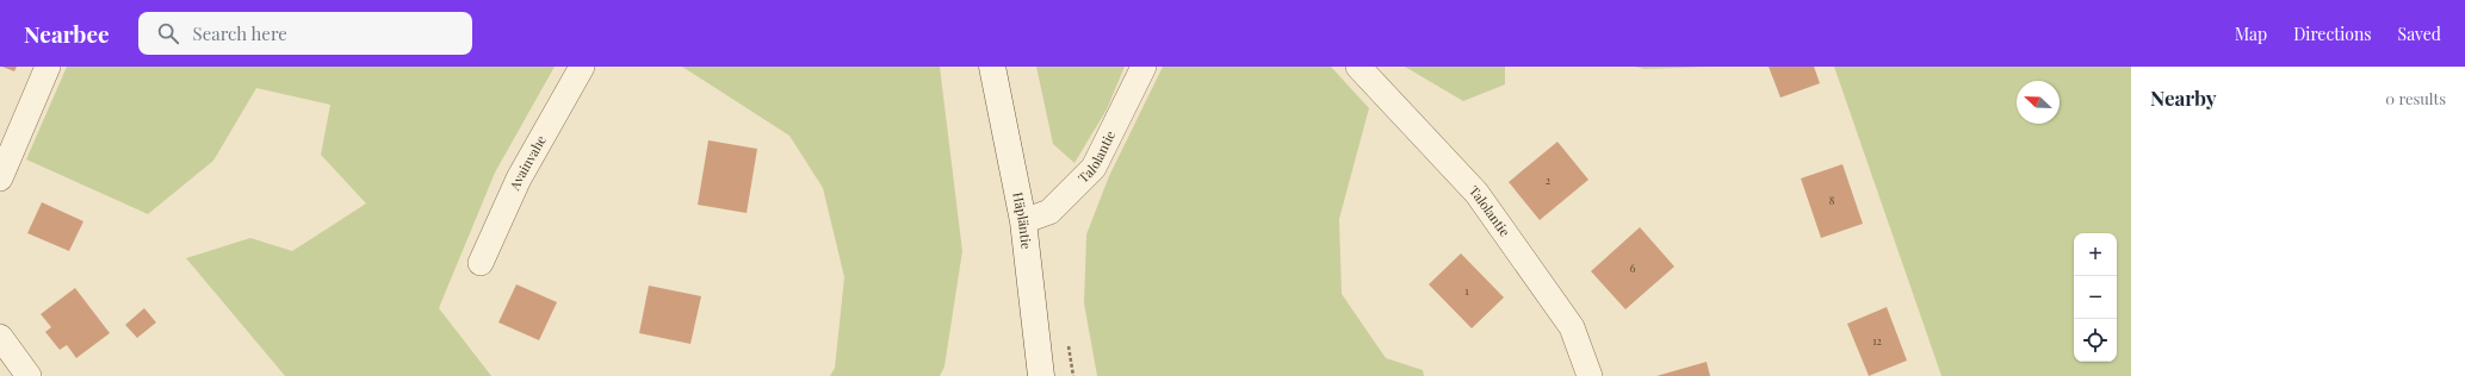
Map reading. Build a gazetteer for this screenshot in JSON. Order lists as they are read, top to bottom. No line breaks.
{"streets":{"street":["Talolantie","Avainvahe","Häpläntie"]},"crossings":[["Talolantie","Häpläntie"]],"house_numbers":["2","8","6","1","12"],"north":"top left","page":{"header":"Nearbee","search":"Search here","nav":["Map","Directions","Saved"],"heading":["Nearby","0 results"],"map_buttons":["+","−"]}}
